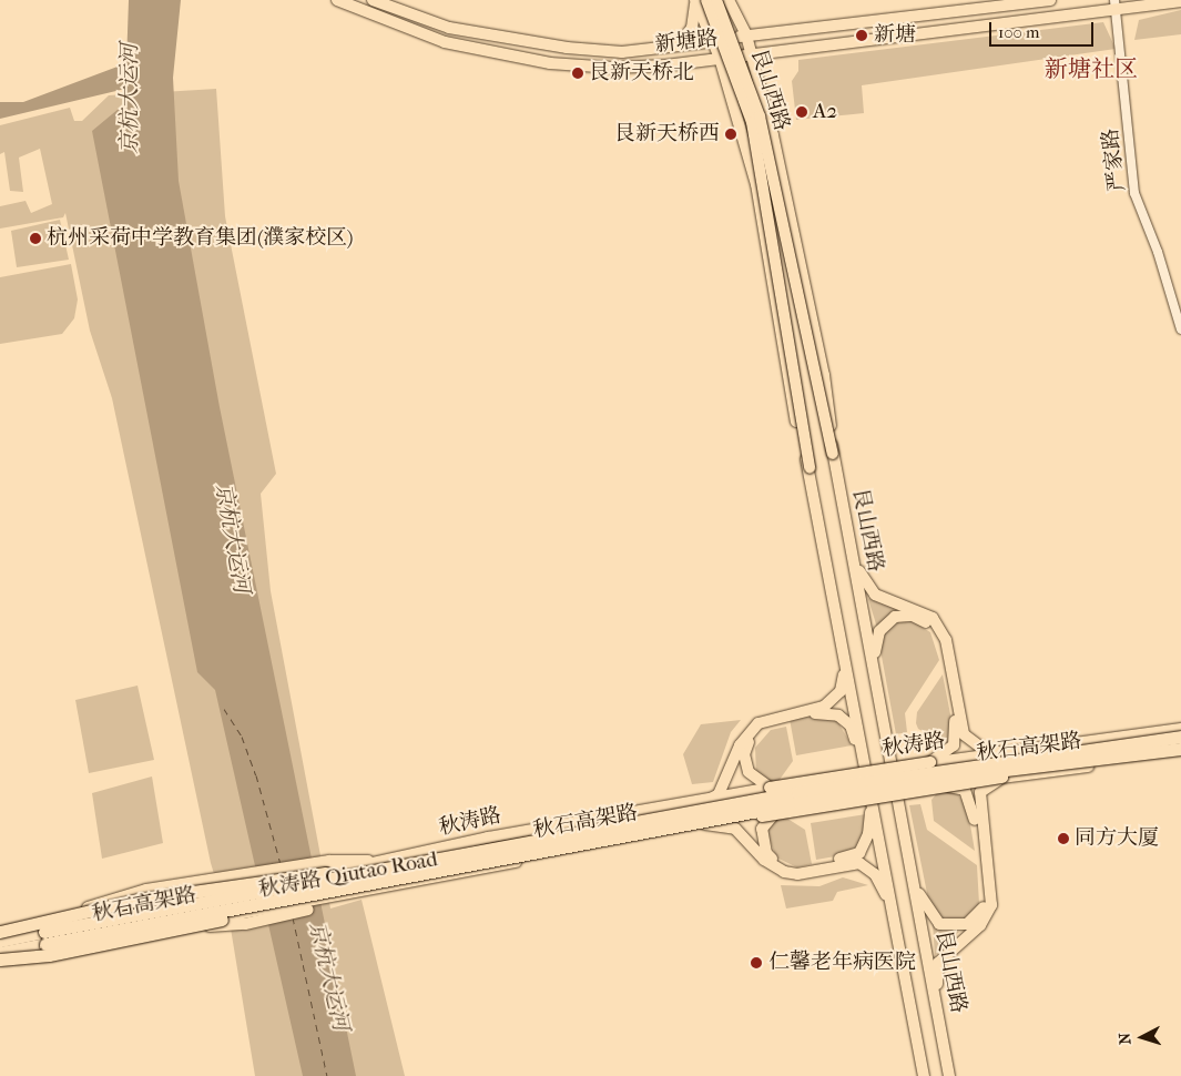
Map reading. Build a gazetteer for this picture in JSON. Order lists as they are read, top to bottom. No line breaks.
{"streets":{"highway":["秋石高架路"],"main road":["新塘路","艮山西路","秋涛路","秋涛路 Qiutao Road"],"street":["严家路"]},"crossings":[["新塘路","艮山西路"],["新塘路","严家路"]],"districts":["新塘社区"],"water":["京杭大运河"],"places":["新塘","艮新天桥北","A2","艮新天桥西","杭州采荷中学教育集团(濮家校区)","同方大厦","仁馨老年病医院"],"scale_bar":"100 m","north":"left"}
